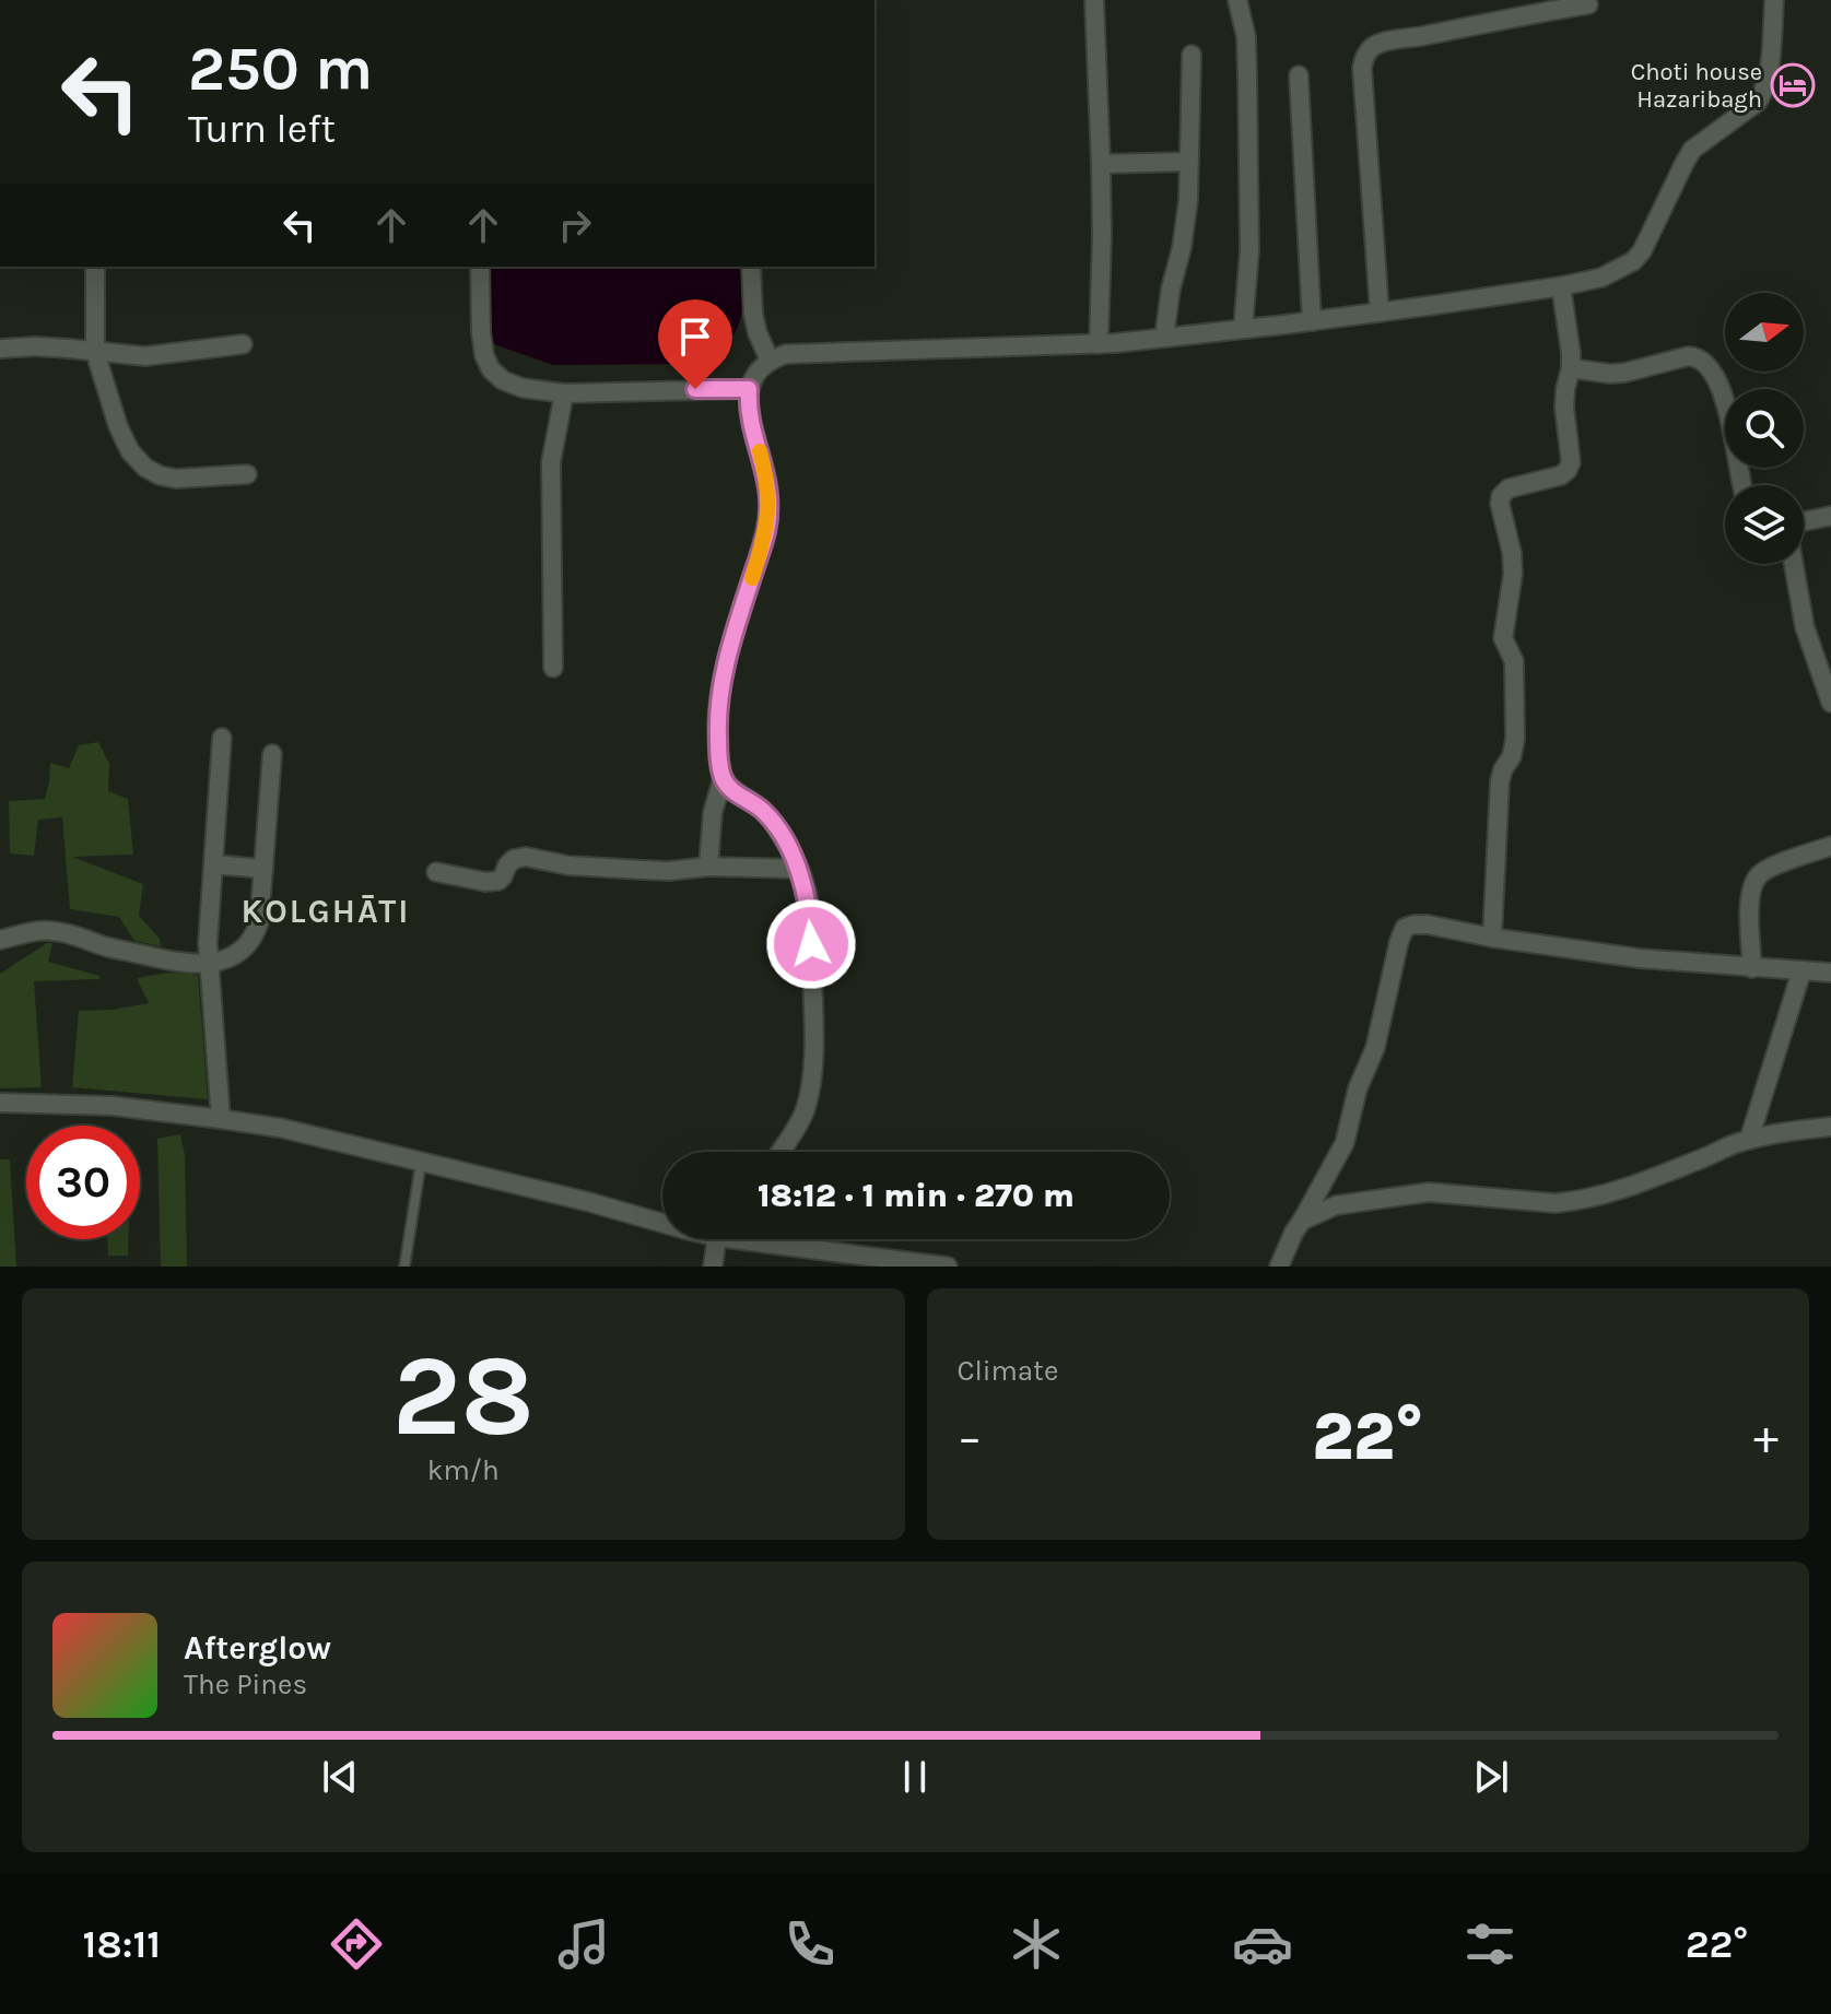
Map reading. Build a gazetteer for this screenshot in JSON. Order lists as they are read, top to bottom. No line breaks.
{"districts":["KOLGHĀTI"],"places":{"hotel":["Choti house Hazaribagh"]},"north":"right","page":{"turn":["250 m","Turn left"],"limit":"30","trip":"18:12 · 1 min · 270 m","tile":[["28","km/h"],"Climate"],"heat":["−","22°","+"],"song":["Afterglow","The Pines"],"tabs":["18:11","22°"]}}
